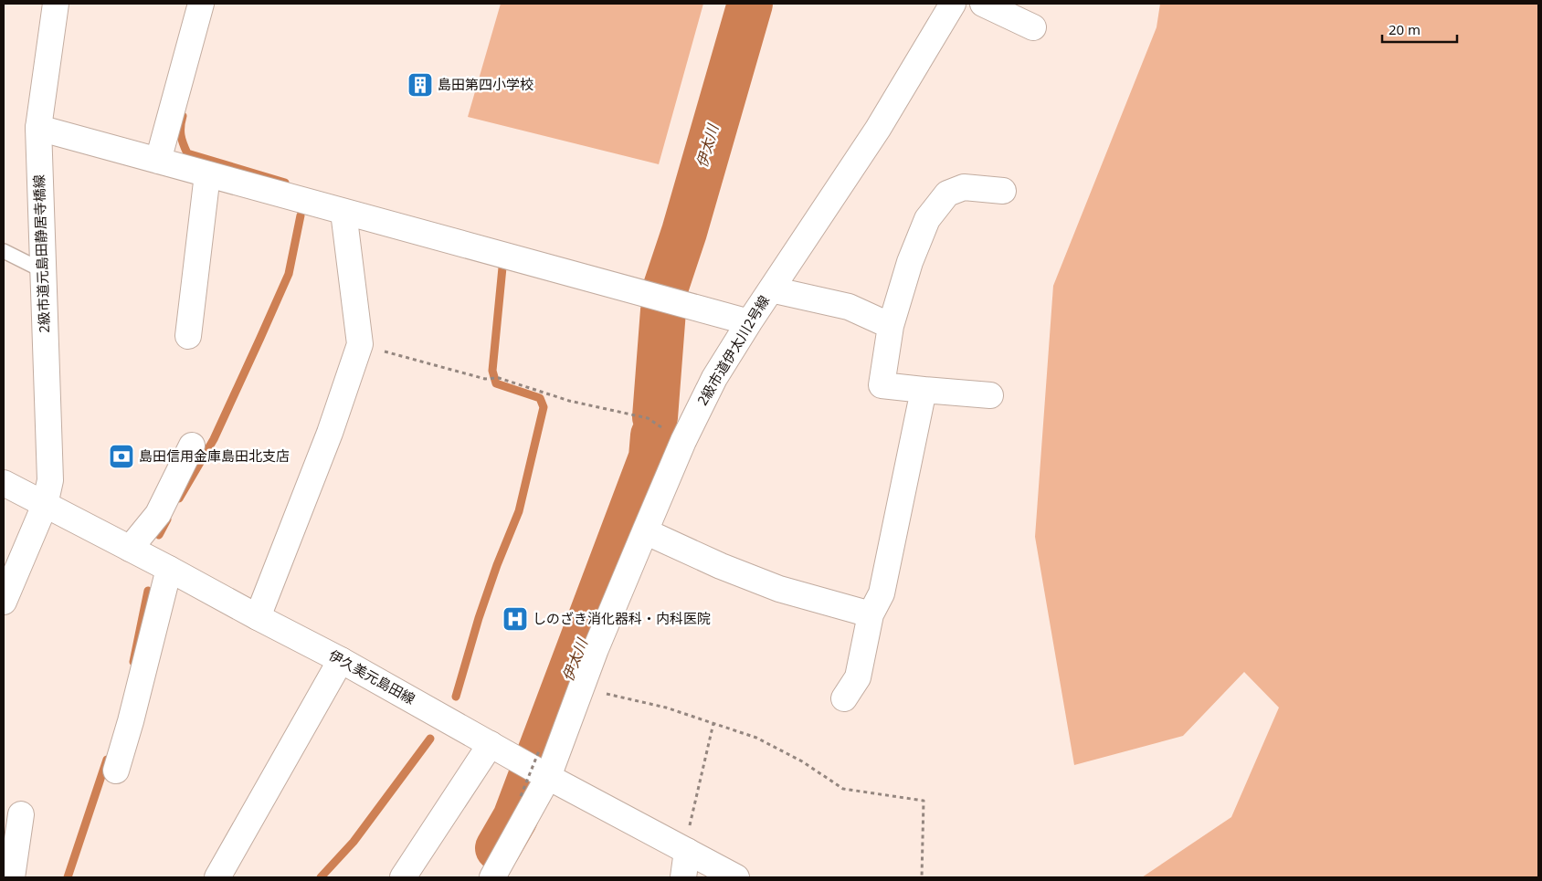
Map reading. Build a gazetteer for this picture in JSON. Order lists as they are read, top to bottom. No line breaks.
{"streets":{"street":["2級市道元島田静居寺橋線","2級市道伊太川2号線","伊久美元島田線"]},"crossings":[["2級市道元島田静居寺橋線","伊久美元島田線"],["2級市道伊太川2号線","伊久美元島田線"]],"water":["伊太川"],"places":{"building":["島田第四小学校"],"bank":["島田信用金庫島田北支店"],"hospital":["しのざき消化器科・内科医院"]},"scale_bar":"20 m"}
